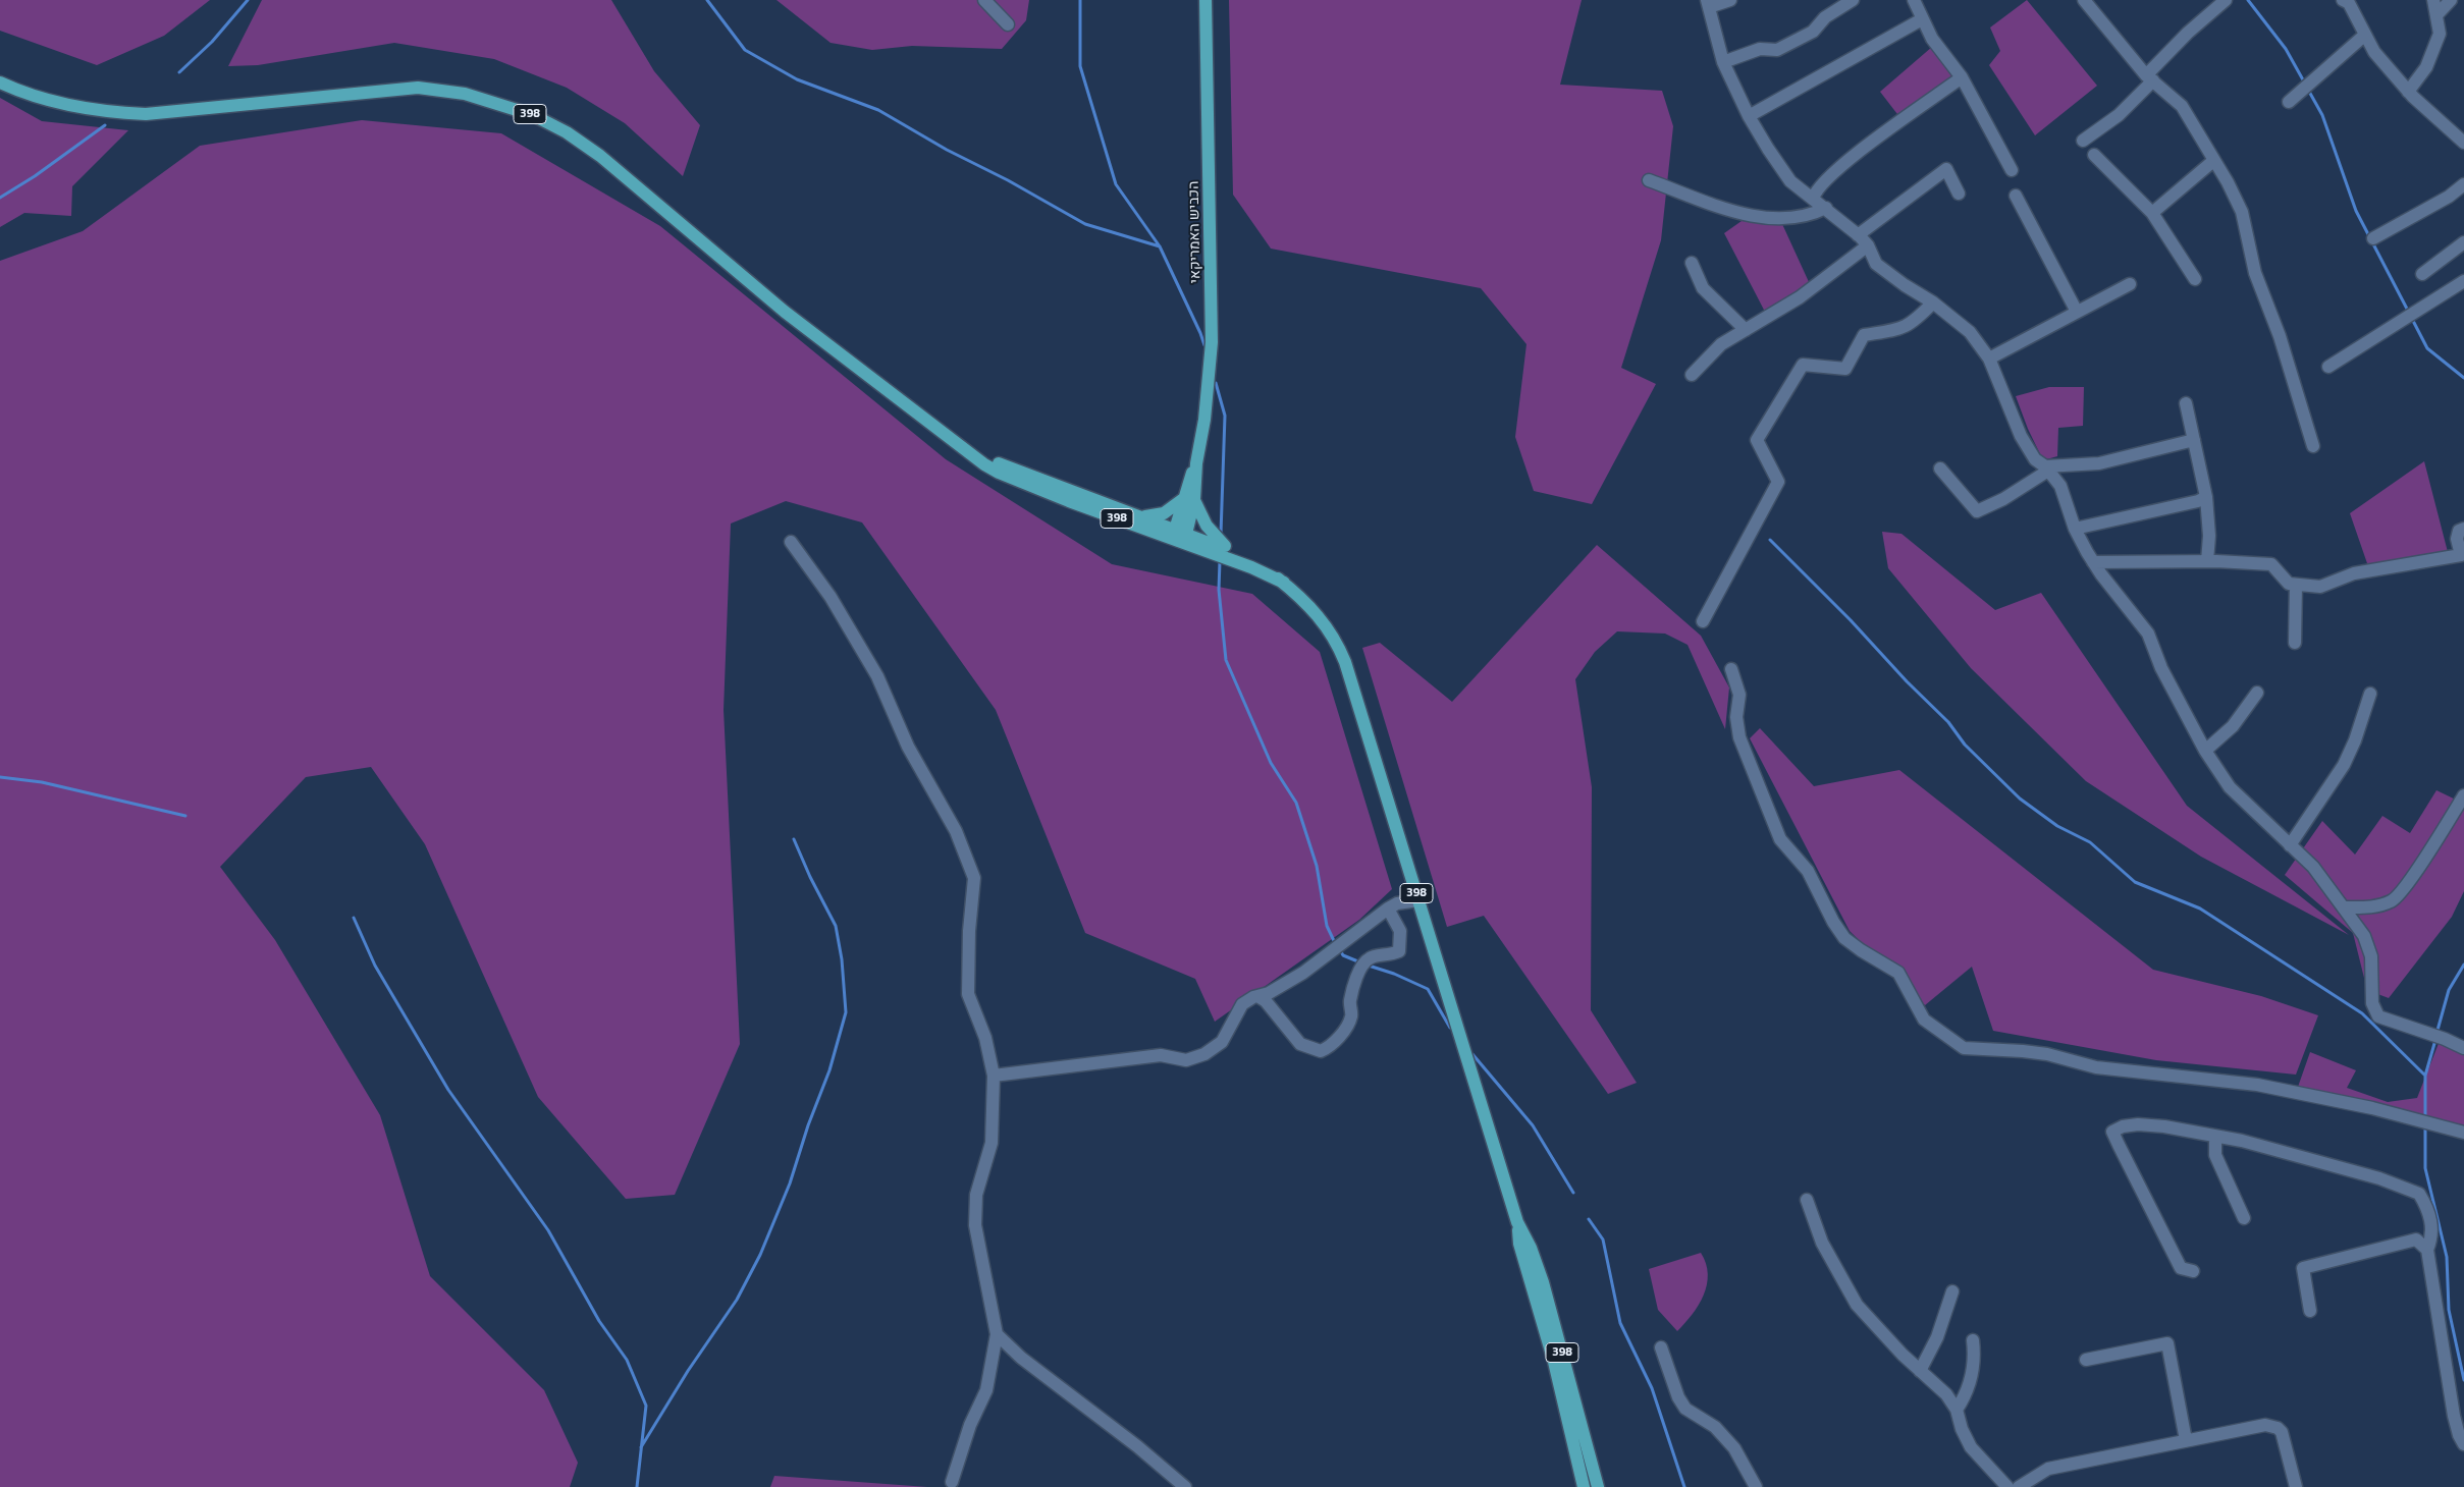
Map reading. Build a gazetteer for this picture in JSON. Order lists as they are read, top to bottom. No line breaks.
{"streets":{"main road":["398","הכביש האמריקאי"]},"crossings":[["398","הכביש האמריקאי"]]}
